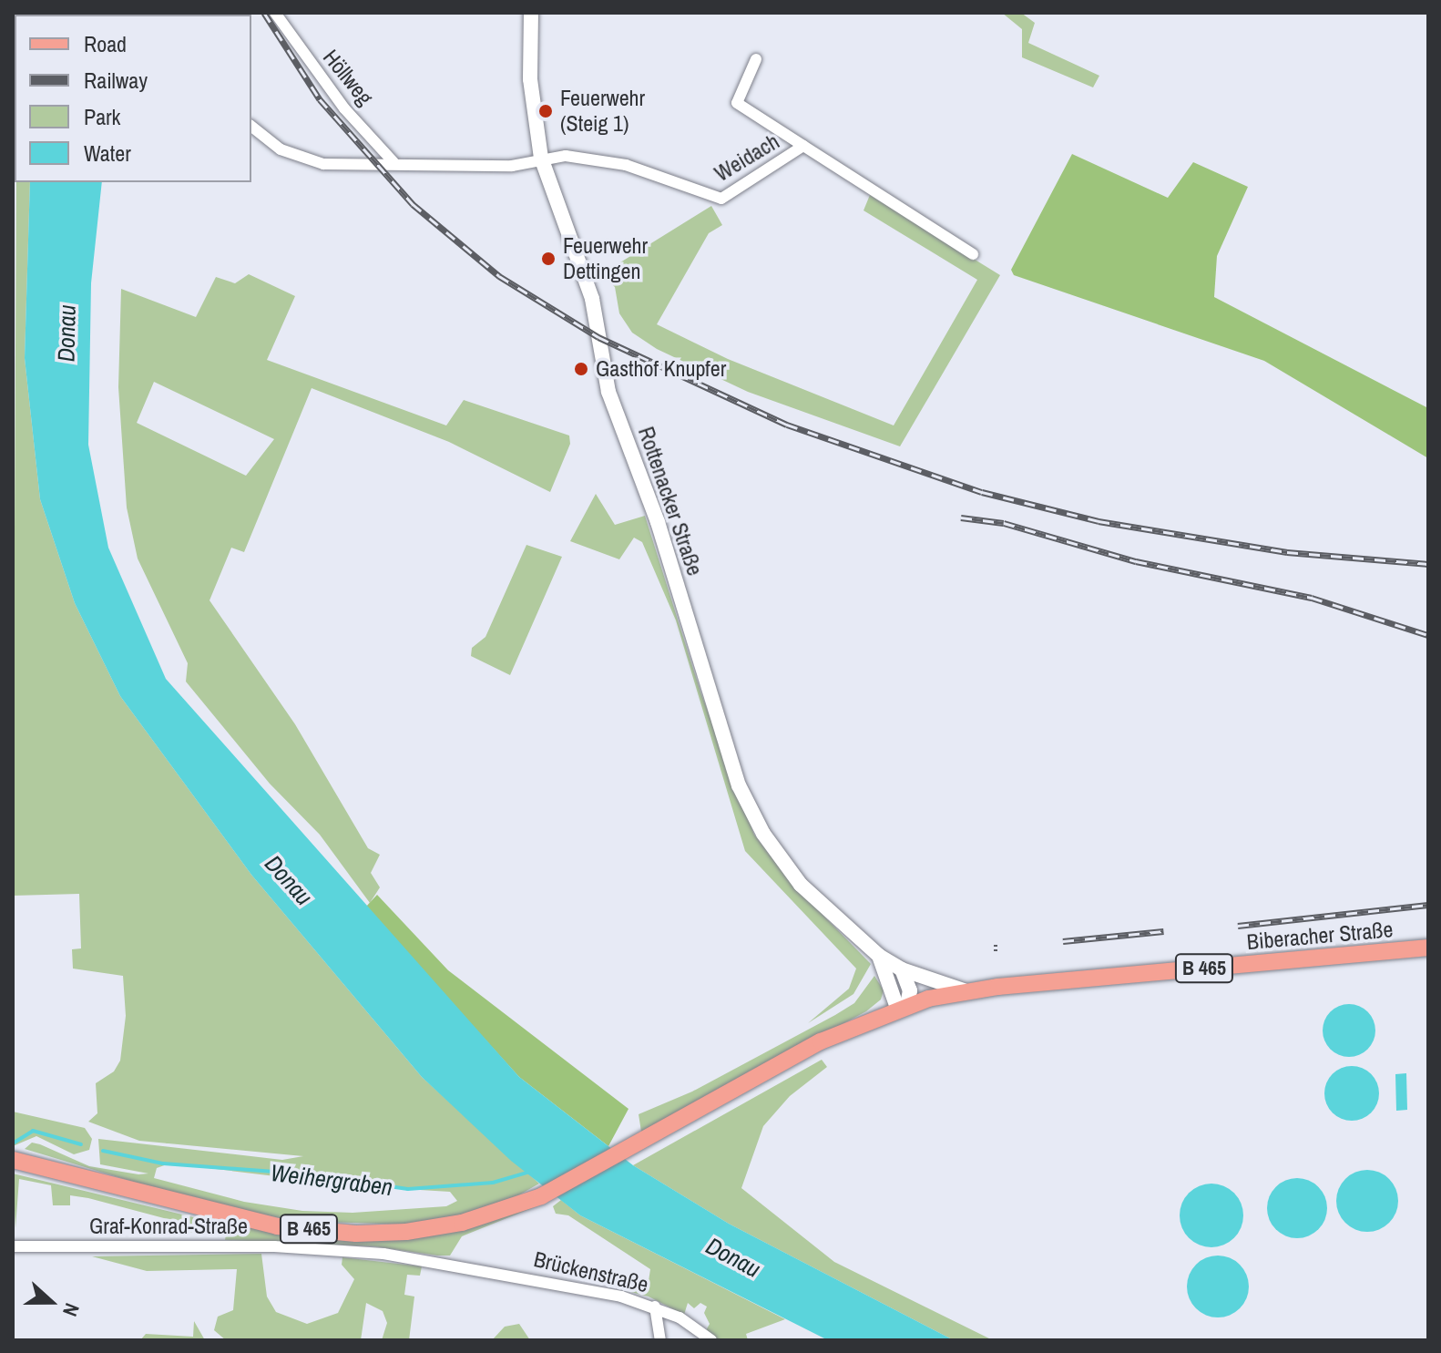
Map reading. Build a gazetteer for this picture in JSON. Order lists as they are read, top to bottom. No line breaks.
{"streets":{"main road":["Rottenacker Straße","Biberacher Straße","B 465"],"street":["Höllweg","Weidach","Graf-Konrad-Straße","Brückenstraße"]},"crossings":[["Weidach","Rottenacker Straße"],["Rottenacker Straße","Biberacher Straße"],["Rottenacker Straße","B 465"],["Biberacher Straße","B 465"],["Graf-Konrad-Straße","Brückenstraße"]],"water":["Donau","Weihergraben"],"places":["Feuerwehr (Steig 1)","Feuerwehr Dettingen","Gasthof Knupfer"],"legend":["Road","Railway","Park","Water"],"north":"right"}
